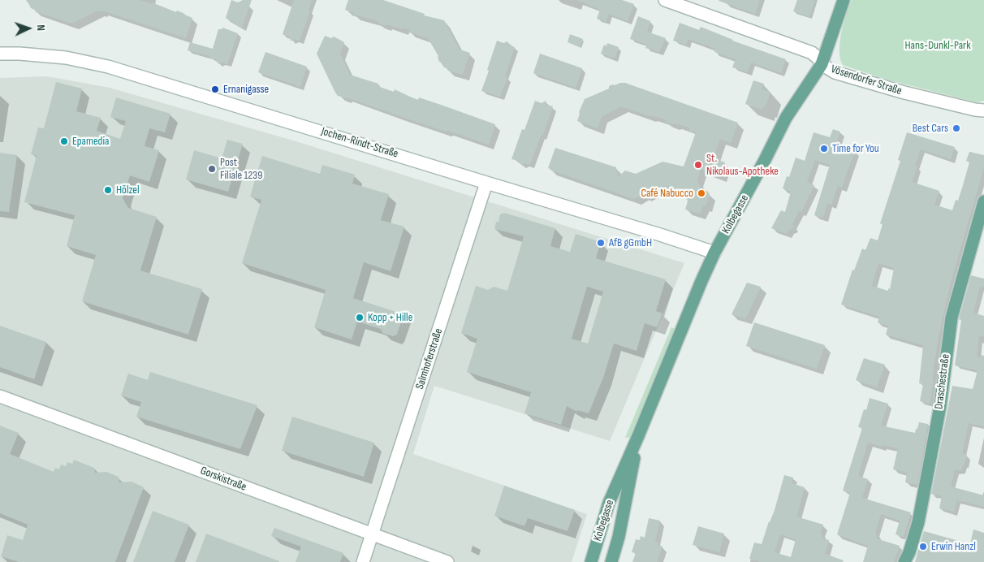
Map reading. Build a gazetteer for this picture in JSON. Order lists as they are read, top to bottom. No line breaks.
{"streets":{"main road":["Kolbegasse","Draschestraße"],"street":["Vösendorfer Straße","Jochen-Rindt-Straße","Salmhoferstraße","Gorskistraße"]},"crossings":[["Vösendorfer Straße","Kolbegasse"],["Jochen-Rindt-Straße","Kolbegasse"],["Jochen-Rindt-Straße","Salmhoferstraße"],["Salmhoferstraße","Gorskistraße"]],"parks":["Hans-Dunkl-Park"],"places":["Ernanigasse","Best Cars","Epamedia","Time for You","St. Nikolaus-Apotheke","Post Filiale 1239","Hölzel","Café Nabucco","AfB gGmbH","Kopp + Hille","Erwin Hanzl"],"north":"right"}
